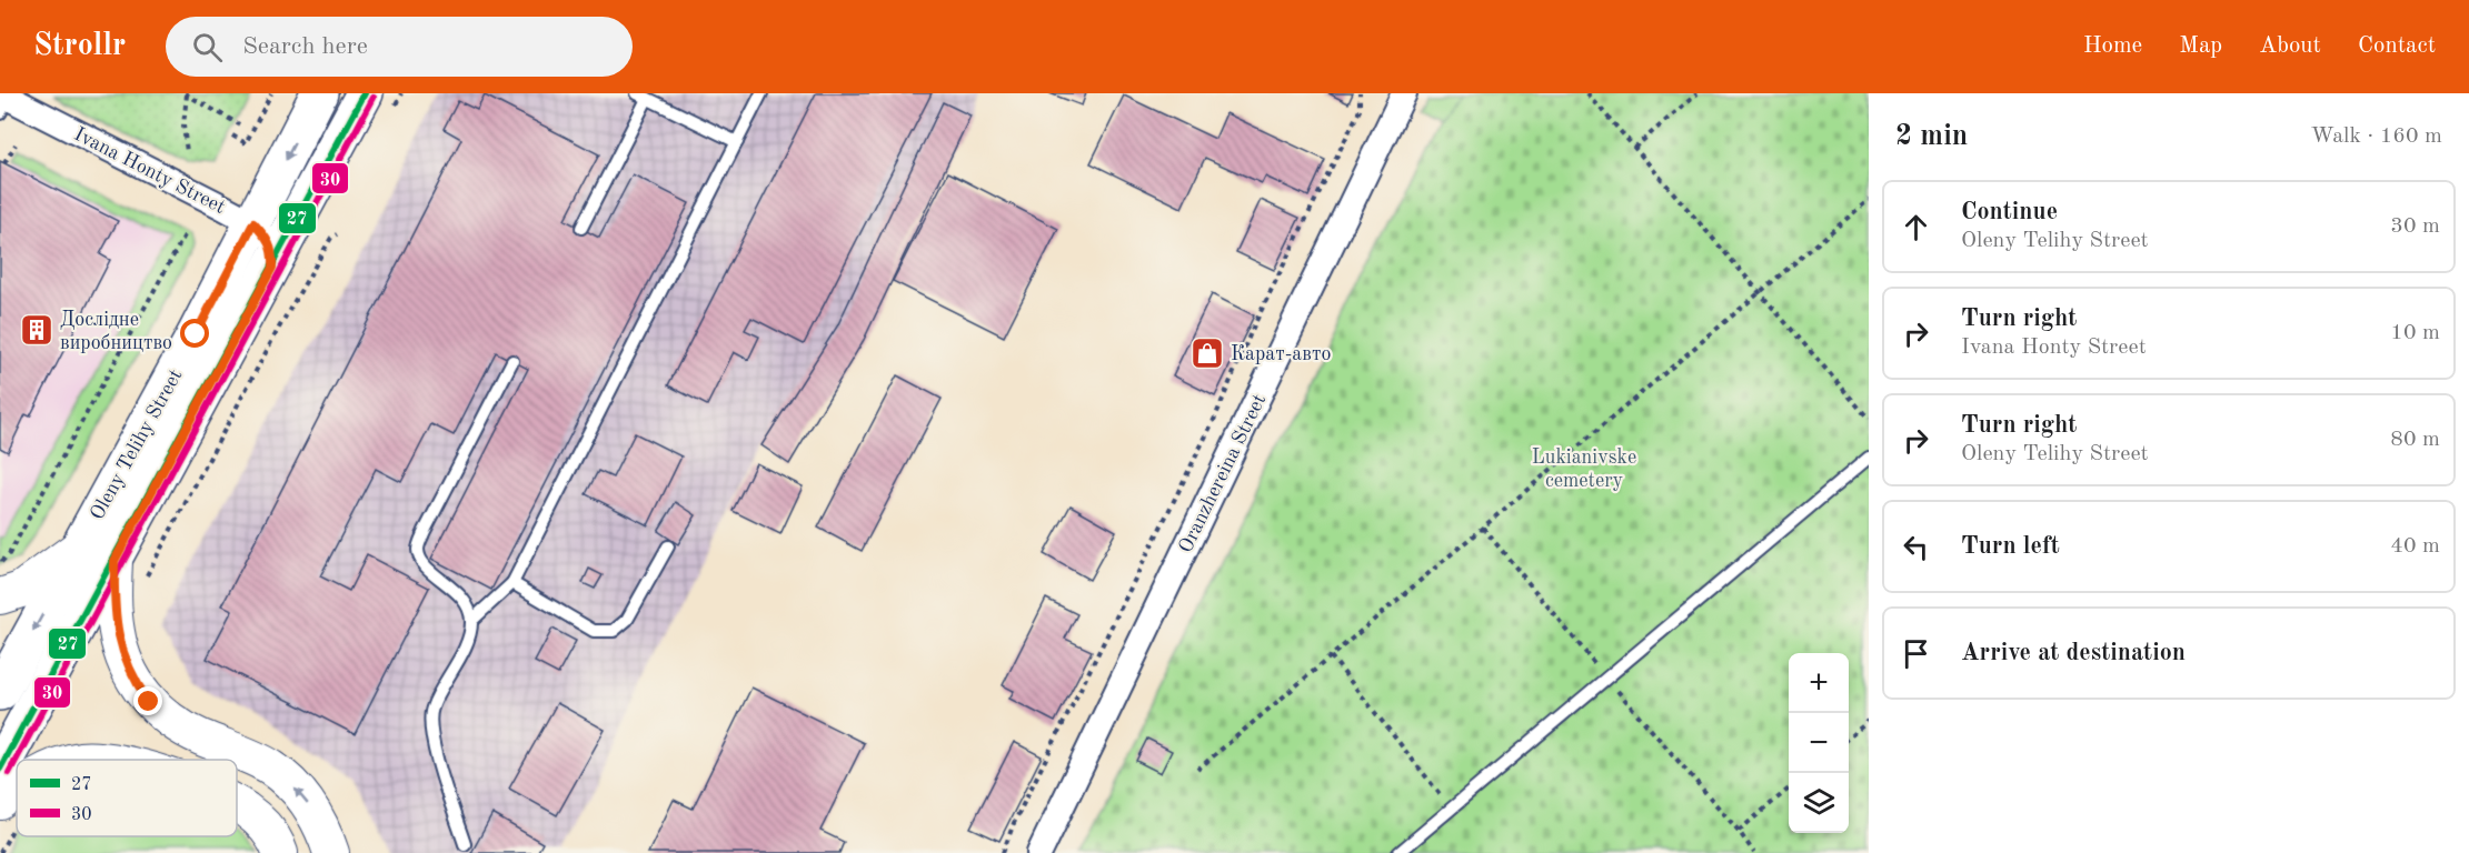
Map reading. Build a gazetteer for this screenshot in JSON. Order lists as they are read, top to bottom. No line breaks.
{"streets":{"main road":["Oleny Telihy Street"],"street":["Ivana Honty Street","Oranzhereina Street"]},"crossings":[["Ivana Honty Street","Oleny Telihy Street"]],"parks":["Lukianivske cemetery"],"places":{"building":["Дослідне виробництво"],"shop":["Карат-авто"]},"lines":["transit line 27","transit line 30"],"legend":["27","30"],"page":{"header":"Strollr","search":"Search here","nav":["Home","Map","About","Contact"],"heading":["2 min","Walk · 160 m"],"list":[["Continue","Oleny Telihy Street","30 m"],["Turn right","Ivana Honty Street","10 m"],["Turn right","Oleny Telihy Street","80 m"],["Turn left","40 m"],"Arrive at destination"],"map_buttons":["+","−"]}}
